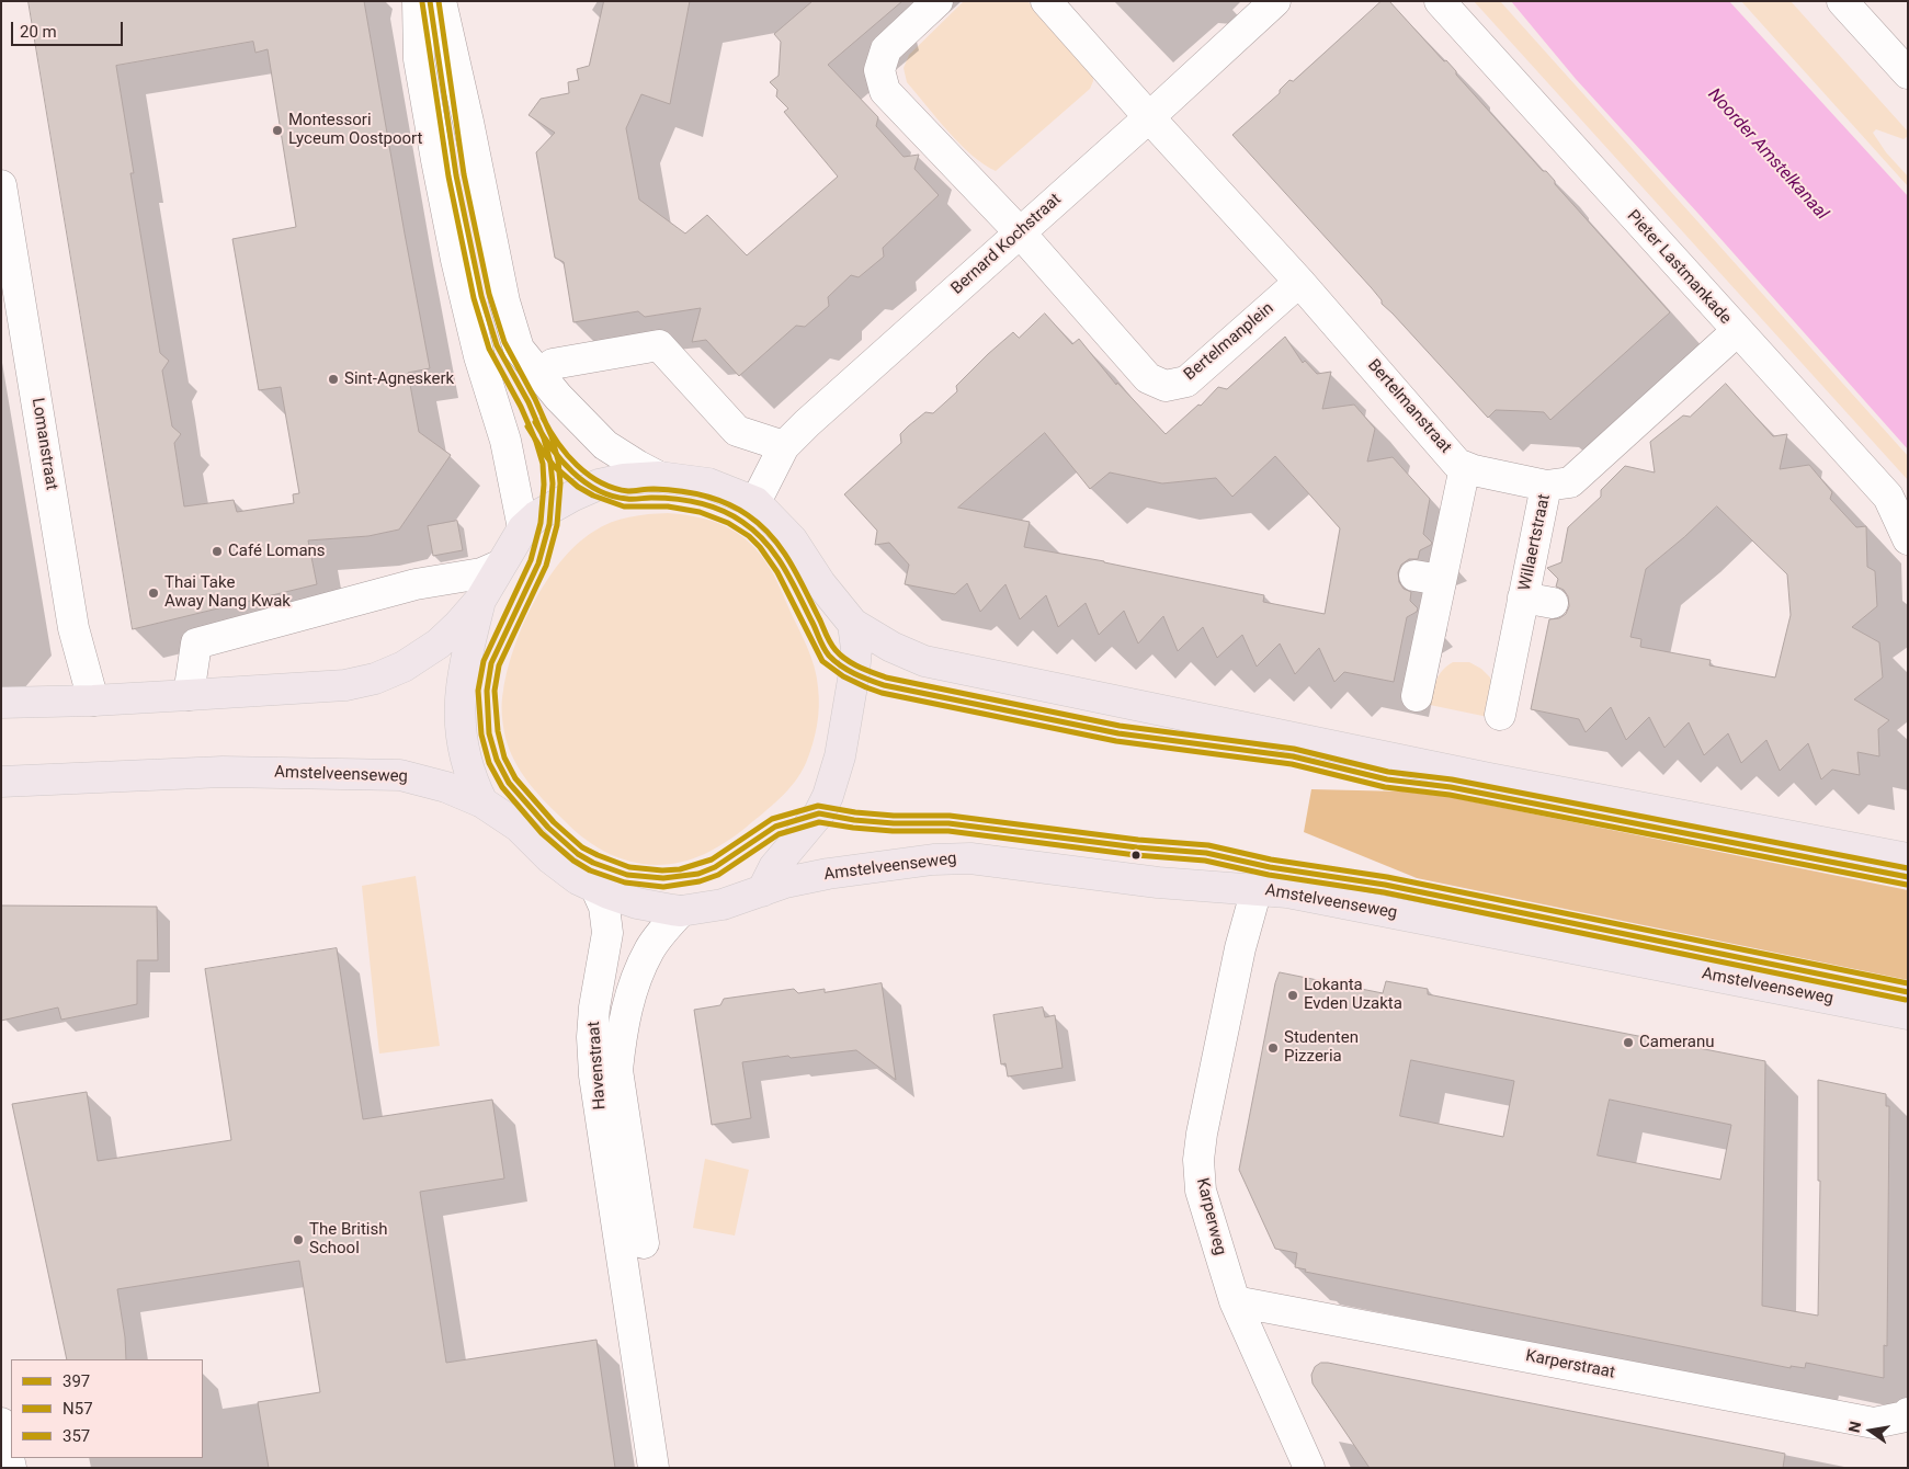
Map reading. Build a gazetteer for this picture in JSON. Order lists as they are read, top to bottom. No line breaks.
{"streets":{"main road":["Amstelveenseweg"],"street":["Bernard Kochstraat","Pieter Lastmankade","Bertelmanplein","Bertelmanstraat","Lomanstraat","Willaertstraat","Havenstraat","Karperweg","Karperstraat"]},"crossings":[["Bernard Kochstraat","Bertelmanplein"],["Pieter Lastmankade","Willaertstraat"],["Bertelmanplein","Bertelmanstraat"],["Bertelmanstraat","Willaertstraat"],["Amstelveenseweg","Havenstraat"],["Amstelveenseweg","Karperweg"],["Karperweg","Karperstraat"]],"water":["Noorder Amstelkanaal"],"places":["Montessori Lyceum Oostpoort","Sint-Agneskerk","Café Lomans","Thai Take Away Nang Kwak","Lokanta Evden Uzakta","Cameranu","Studenten Pizzeria","The British School"],"lines":["transit line 397","transit line 357","transit line N57"],"legend":["397","N57","357"],"scale_bar":"20 m","north":"left"}
